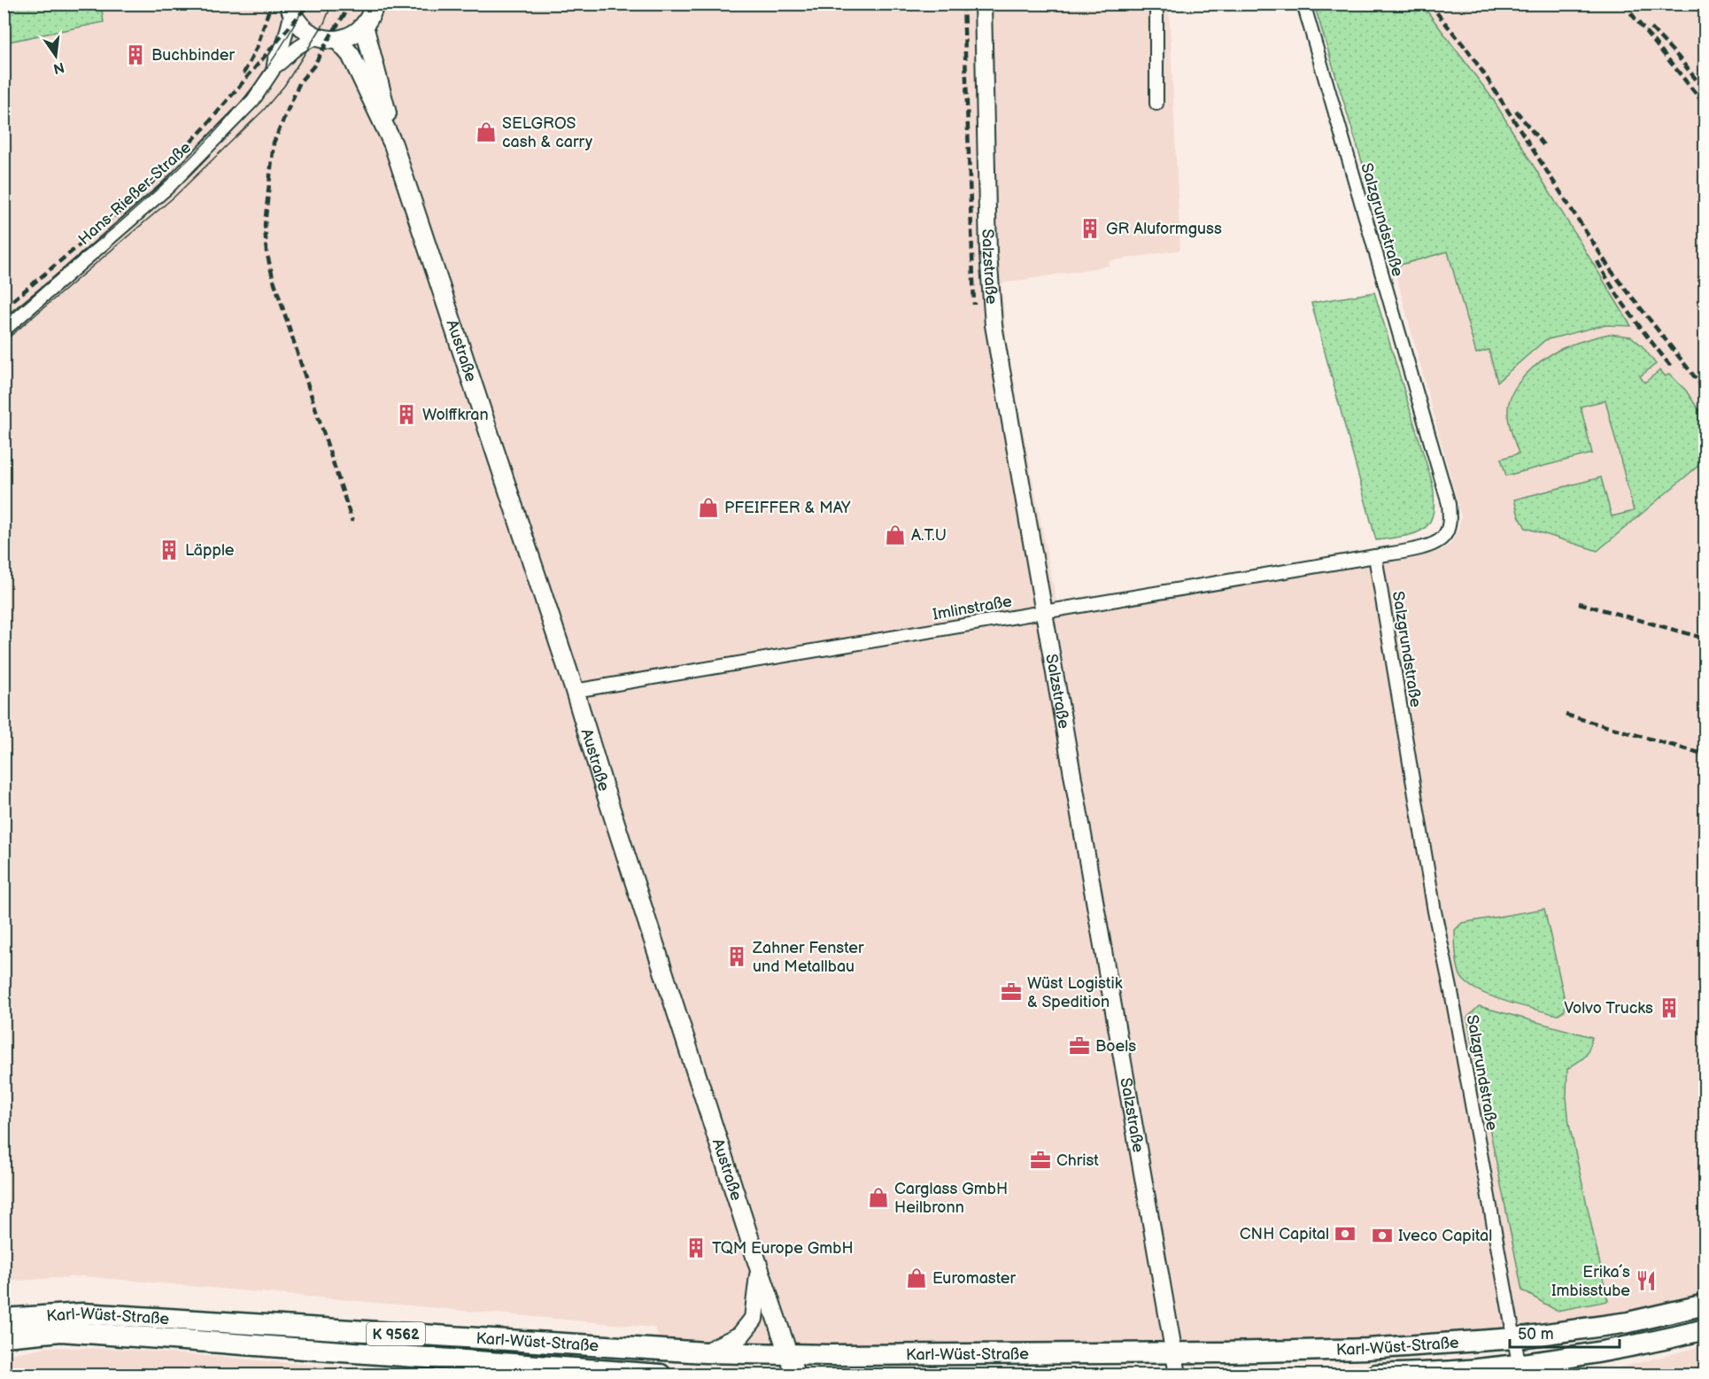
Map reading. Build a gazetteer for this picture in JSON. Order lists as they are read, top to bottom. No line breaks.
{"streets":{"main road":["Austraße","Karl-Wüst-Straße","K 9562"],"street":["Hans-Rießer-Straße","Salzgrundstraße","Salzstraße","Imlinstraße"]},"crossings":[["Salzgrundstraße","Imlinstraße"],["Salzgrundstraße","Karl-Wüst-Straße"],["Salzstraße","Imlinstraße"],["Salzstraße","Karl-Wüst-Straße"],["Austraße","Imlinstraße"],["Austraße","Karl-Wüst-Straße"]],"places":{"building":["Buchbinder","GR Aluformguss","Wolffkran","Läpple","Zahner Fenster und Metallbau","Volvo Trucks","TQM Europe GmbH"],"shop":["SELGROS cash & carry","PFEIFFER & MAY","A.T.U","Carglass GmbH Heilbronn","Euromaster"],"office":["Wüst Logistik & Spedition","Boels","Christ"],"bank":["CNH Capital","Iveco Capital"],"restaurant":["Erika´s Imbisstube"]},"scale_bar":"50 m","north":"bottom"}
